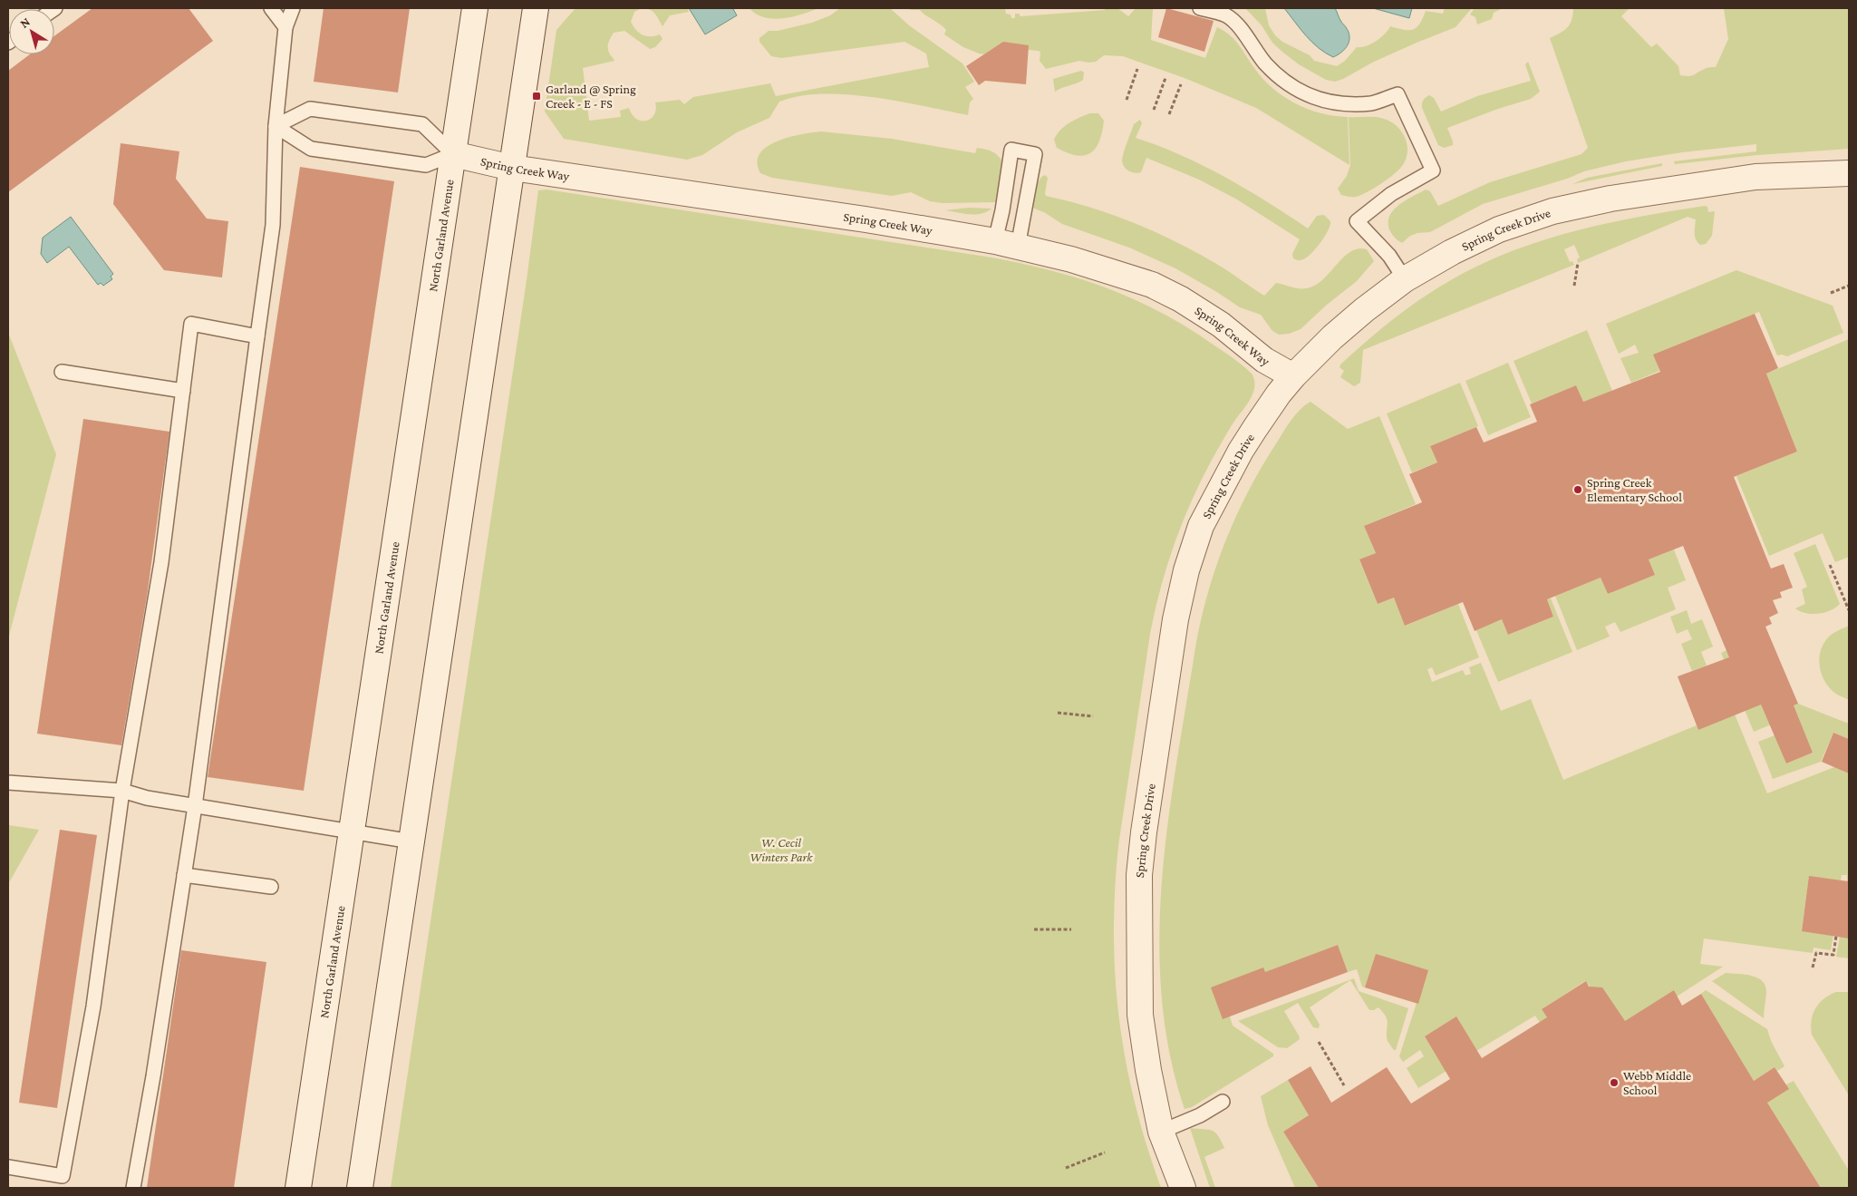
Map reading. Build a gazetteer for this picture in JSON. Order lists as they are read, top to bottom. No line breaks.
{"streets":{"main road":["Spring Creek Way","Spring Creek Drive","North Garland Avenue"]},"crossings":[["Spring Creek Way","Spring Creek Drive"],["Spring Creek Way","North Garland Avenue"]],"parks":["W. Cecil Winters Park"],"places":{"transit":["Garland @ Spring Creek - E - FS"],"other":["Spring Creek Elementary School","Webb Middle School"]},"north":"top left"}
